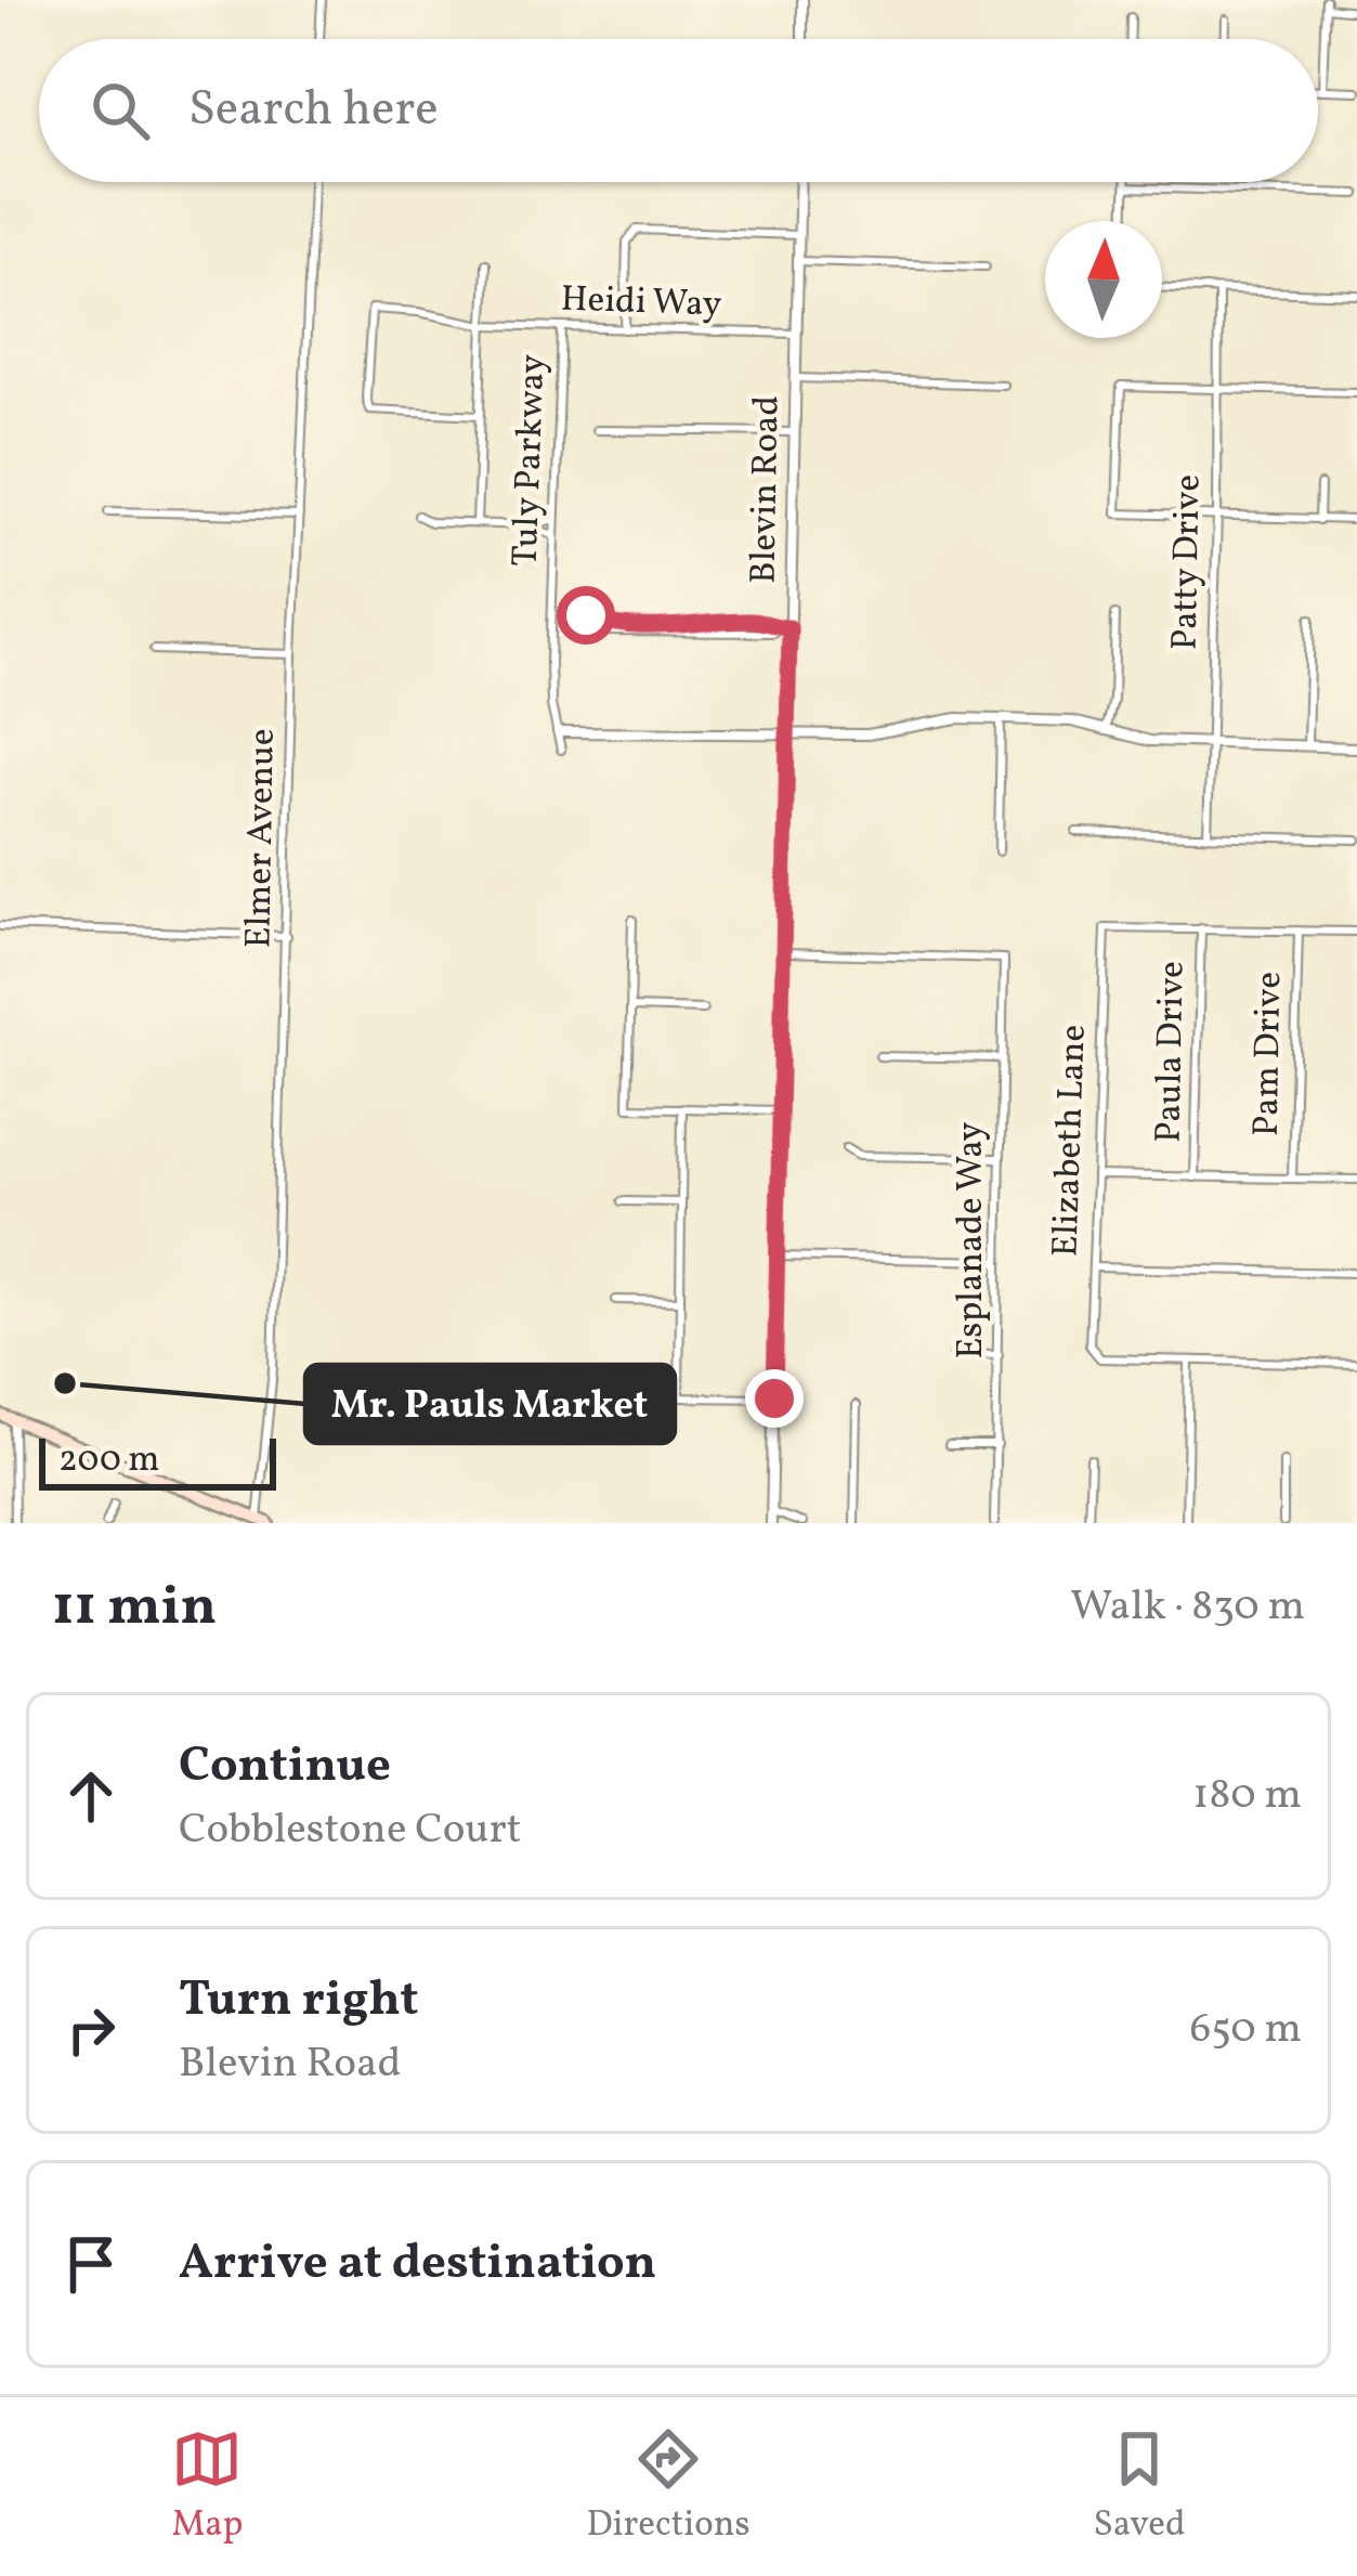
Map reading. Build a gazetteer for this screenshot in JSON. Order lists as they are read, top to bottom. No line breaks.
{"streets":{"street":["Heidi Way","Tuly Parkway","Blevin Road","Patty Drive","Elmer Avenue","Paula Drive","Pam Drive","Elizabeth Lane","Esplanade Way"]},"crossings":[["Heidi Way","Tuly Parkway"],["Heidi Way","Blevin Road"],["Blevin Road","Esplanade Way"],["Paula Drive","Elizabeth Lane"]],"places":["Mr. Pauls Market"],"scale_bar":"200 m","north":"top","page":{"search":"Search here","scale":"200 m","heading":["11 min","Walk · 830 m"],"list":[["Continue","Cobblestone Court","180 m"],["Turn right","Blevin Road","650 m"],"Arrive at destination"],"nav":["Map","Directions","Saved"]}}
